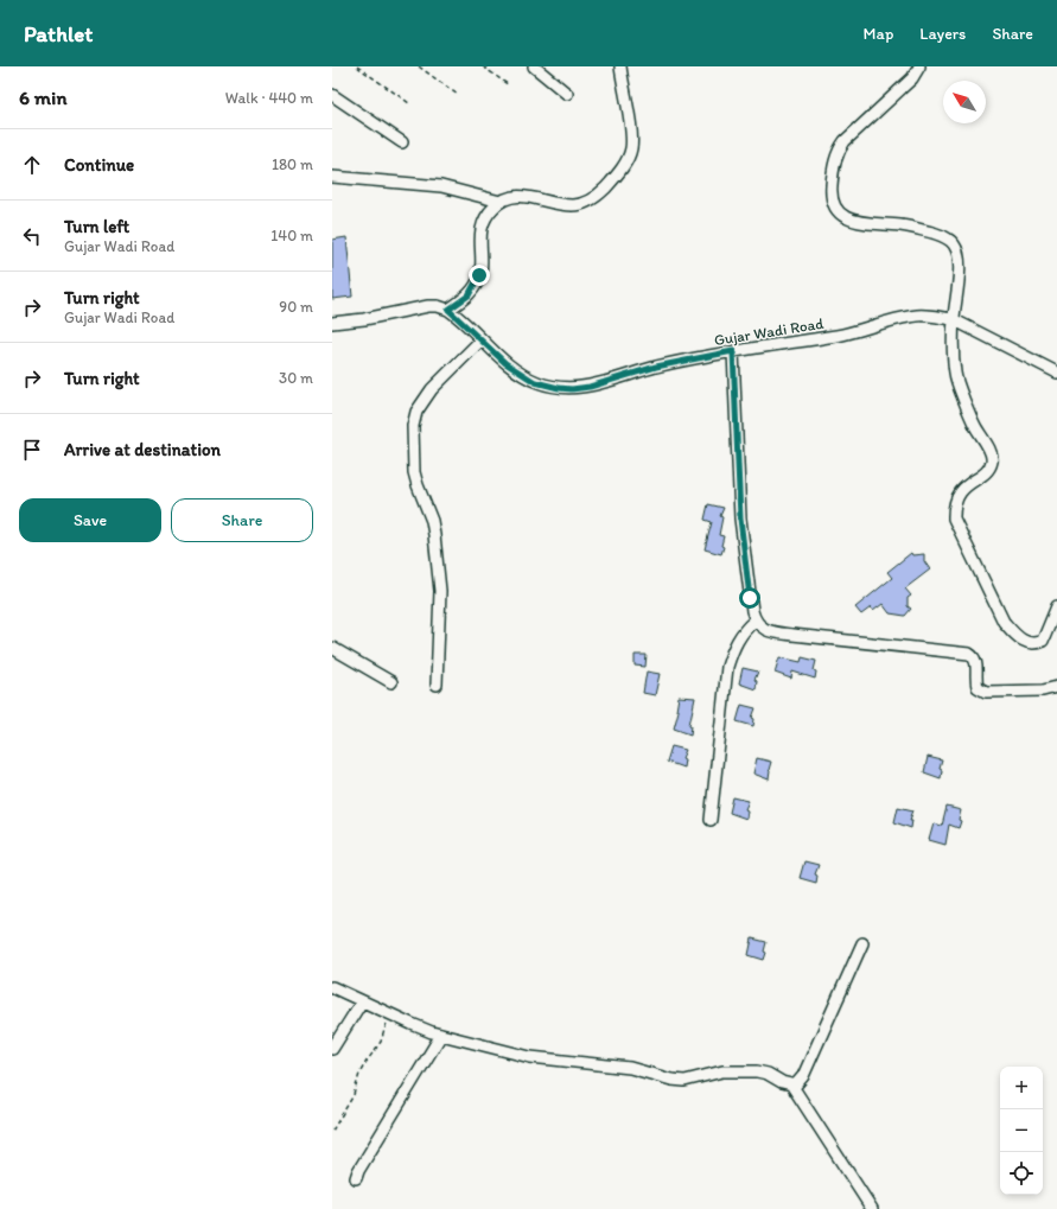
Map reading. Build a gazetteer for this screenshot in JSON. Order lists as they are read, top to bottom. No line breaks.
{"streets":{"street":["Gujar Wadi Road"]},"north":"top left","page":{"header":"Pathlet","nav":["Map","Layers","Share"],"heading":["6 min","Walk · 440 m"],"list":[["Continue","180 m"],["Turn left","Gujar Wadi Road","140 m"],["Turn right","Gujar Wadi Road","90 m"],["Turn right","30 m"],"Arrive at destination"],"buttons":["Save","Share"],"map_buttons":["+","−"]}}
